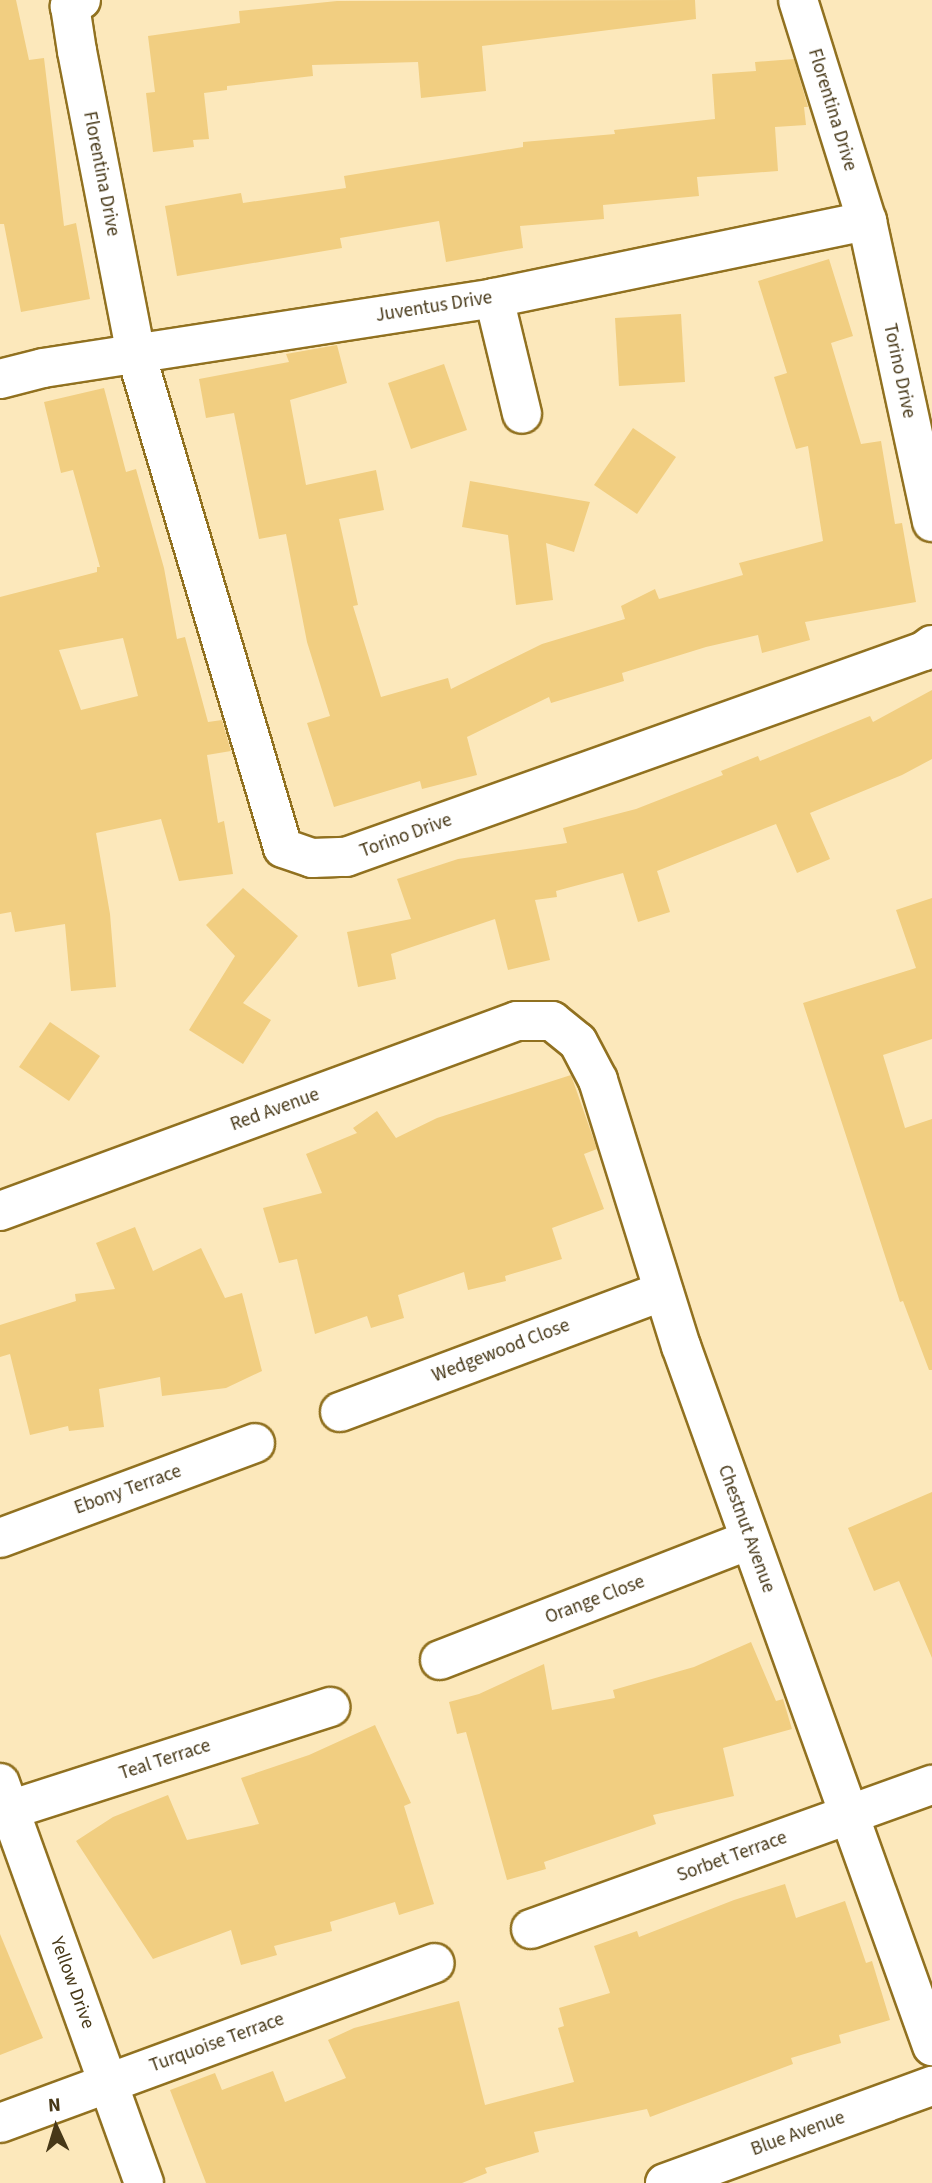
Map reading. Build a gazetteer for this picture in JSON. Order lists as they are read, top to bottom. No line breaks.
{"streets":{"street":["Florentina Drive","Juventus Drive","Torino Drive","Red Avenue","Wedgewood Close","Ebony Terrace","Chestnut Avenue","Orange Close","Teal Terrace","Sorbet Terrace","Yellow Drive","Turquoise Terrace","Blue Avenue"]},"crossings":[["Florentina Drive","Juventus Drive"],["Florentina Drive","Torino Drive"],["Juventus Drive","Torino Drive"],["Red Avenue","Chestnut Avenue"],["Wedgewood Close","Chestnut Avenue"],["Chestnut Avenue","Orange Close"],["Chestnut Avenue","Sorbet Terrace"],["Teal Terrace","Yellow Drive"],["Yellow Drive","Turquoise Terrace"]],"north":"top"}
